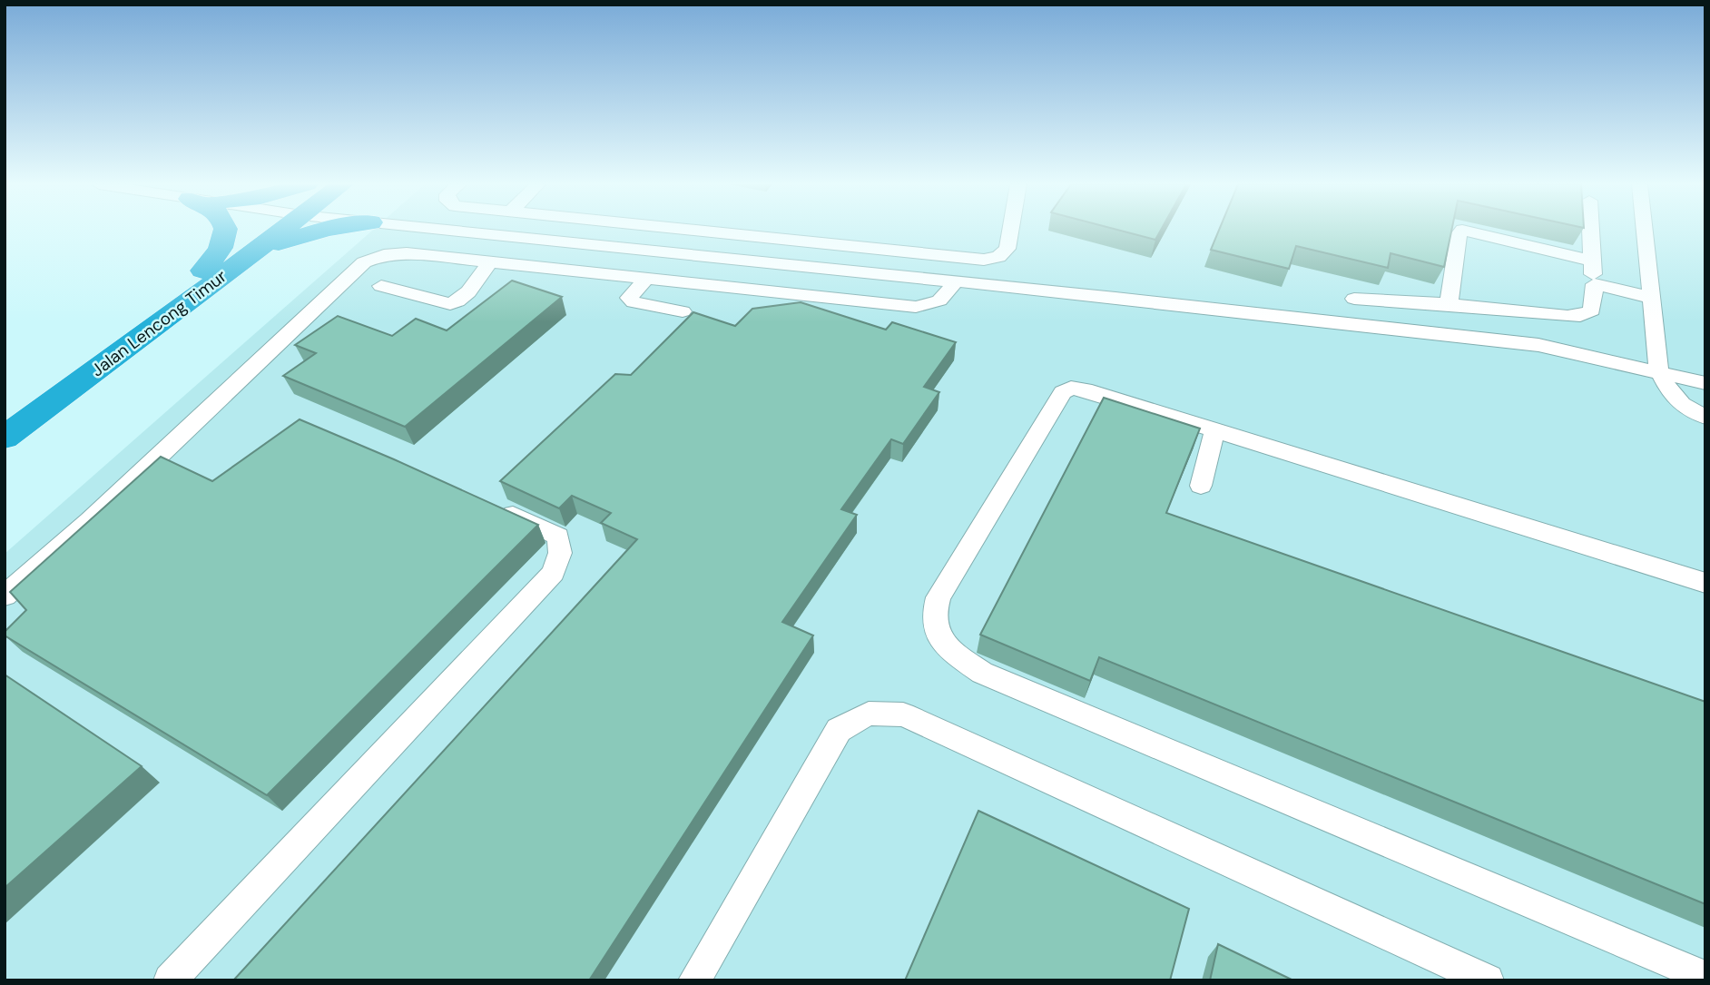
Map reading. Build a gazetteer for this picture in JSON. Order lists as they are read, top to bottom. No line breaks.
{"streets":{"highway":["Jalan Lencong Timur"]}}
